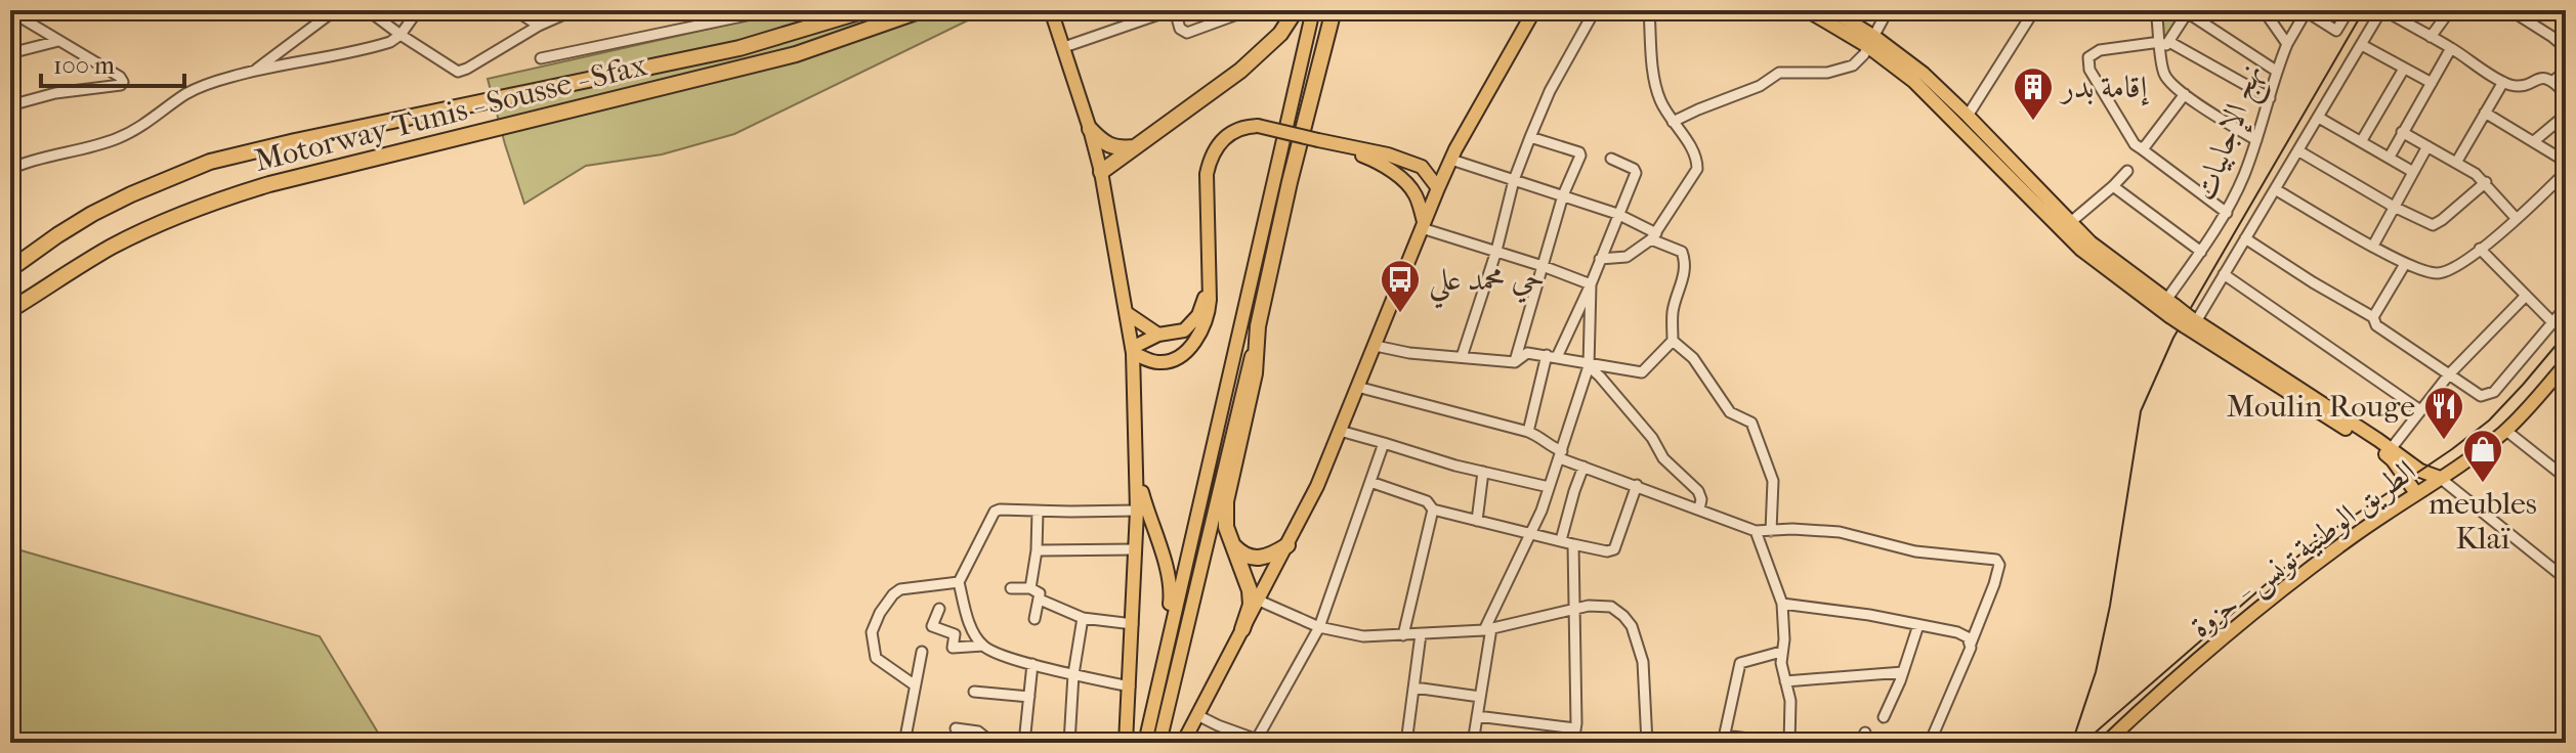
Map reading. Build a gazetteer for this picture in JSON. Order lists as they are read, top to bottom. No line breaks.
{"streets":{"highway":["Motorway Tunis - Sousse - Sfax"],"main road":["الطريق الوطنية تونس - حزوة"],"street":["نهج الإجابيات"]},"places":{"building":["إقامة بدر"],"bus stop":["حي محمد علي"],"restaurant":["Moulin Rouge"],"shop":["meubles Klaï"]},"scale_bar":"100 m"}
